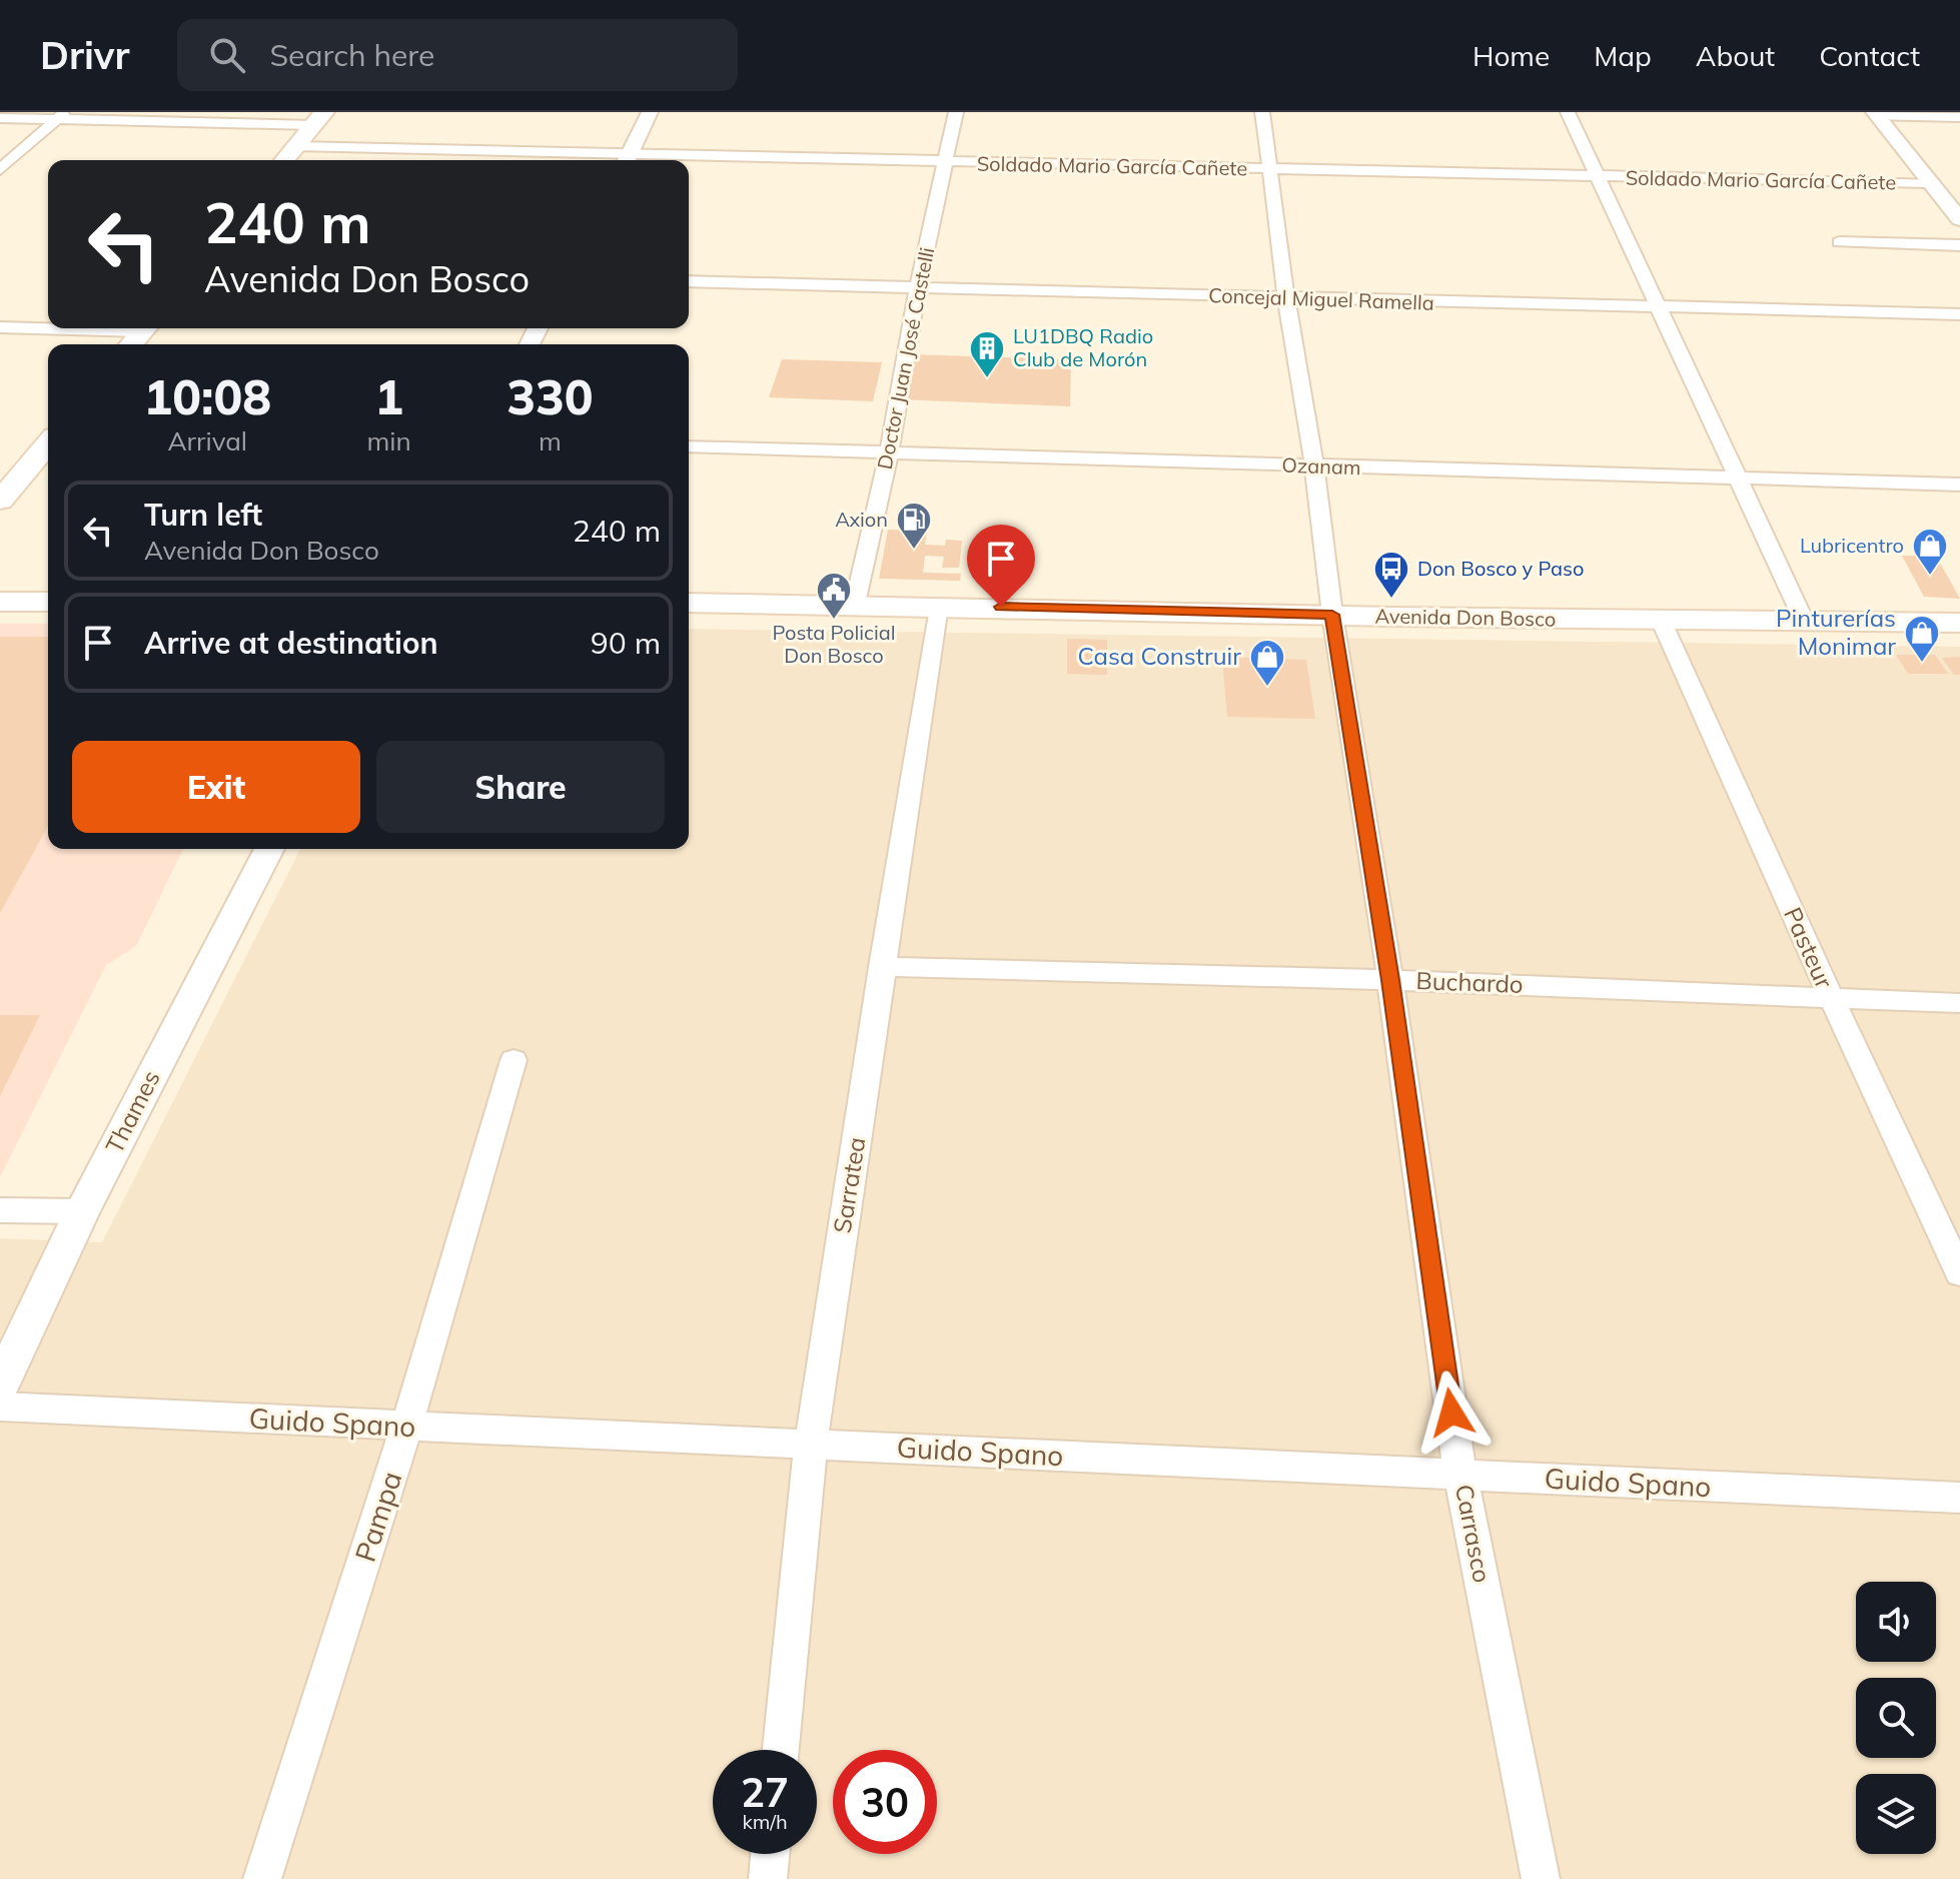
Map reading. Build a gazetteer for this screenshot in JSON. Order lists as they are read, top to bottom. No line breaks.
{"streets":{"main road":["Avenida Don Bosco"],"street":["Soldado Mario García Cañete","Concejal Miguel Ramella","Doctor Juan José Castelli","Ozanam","Pasteur","Buchardo","Thames","Sarratea","Guido Spano","Pampa","Carrasco"]},"crossings":[["Soldado Mario García Cañete","Doctor Juan José Castelli"],["Soldado Mario García Cañete","Carrasco"],["Concejal Miguel Ramella","Doctor Juan José Castelli"],["Concejal Miguel Ramella","Carrasco"],["Doctor Juan José Castelli","Ozanam"],["Doctor Juan José Castelli","Avenida Don Bosco"],["Ozanam","Carrasco"],["Avenida Don Bosco","Pasteur"],["Avenida Don Bosco","Sarratea"],["Avenida Don Bosco","Carrasco"],["Pasteur","Buchardo"],["Buchardo","Sarratea"],["Buchardo","Carrasco"],["Sarratea","Guido Spano"],["Guido Spano","Pampa"],["Guido Spano","Carrasco"]],"places":{"building":["LU1DBQ Radio Club de Morón"],"fuel station":["Axion"],"shop":["Lubricentro","Pinturerías Monimar","Casa Construir"],"bus stop":["Don Bosco y Paso"],"public building":["Posta Policial Don Bosco"]},"page":{"header":"Drivr","search":"Search here","nav":["Home","Map","About","Contact"],"turn":["240 m","Avenida Don Bosco"],"eta":["10:08","Arrival","1","min","330","m"],"list":[{"name":"Turn left","note":"Avenida Don Bosco","value":"240 m"},{"name":"Arrive at destination","value":"90 m"}],"buttons":["Exit","Share"],"speed":"27 km/h","limit":"30"}}
